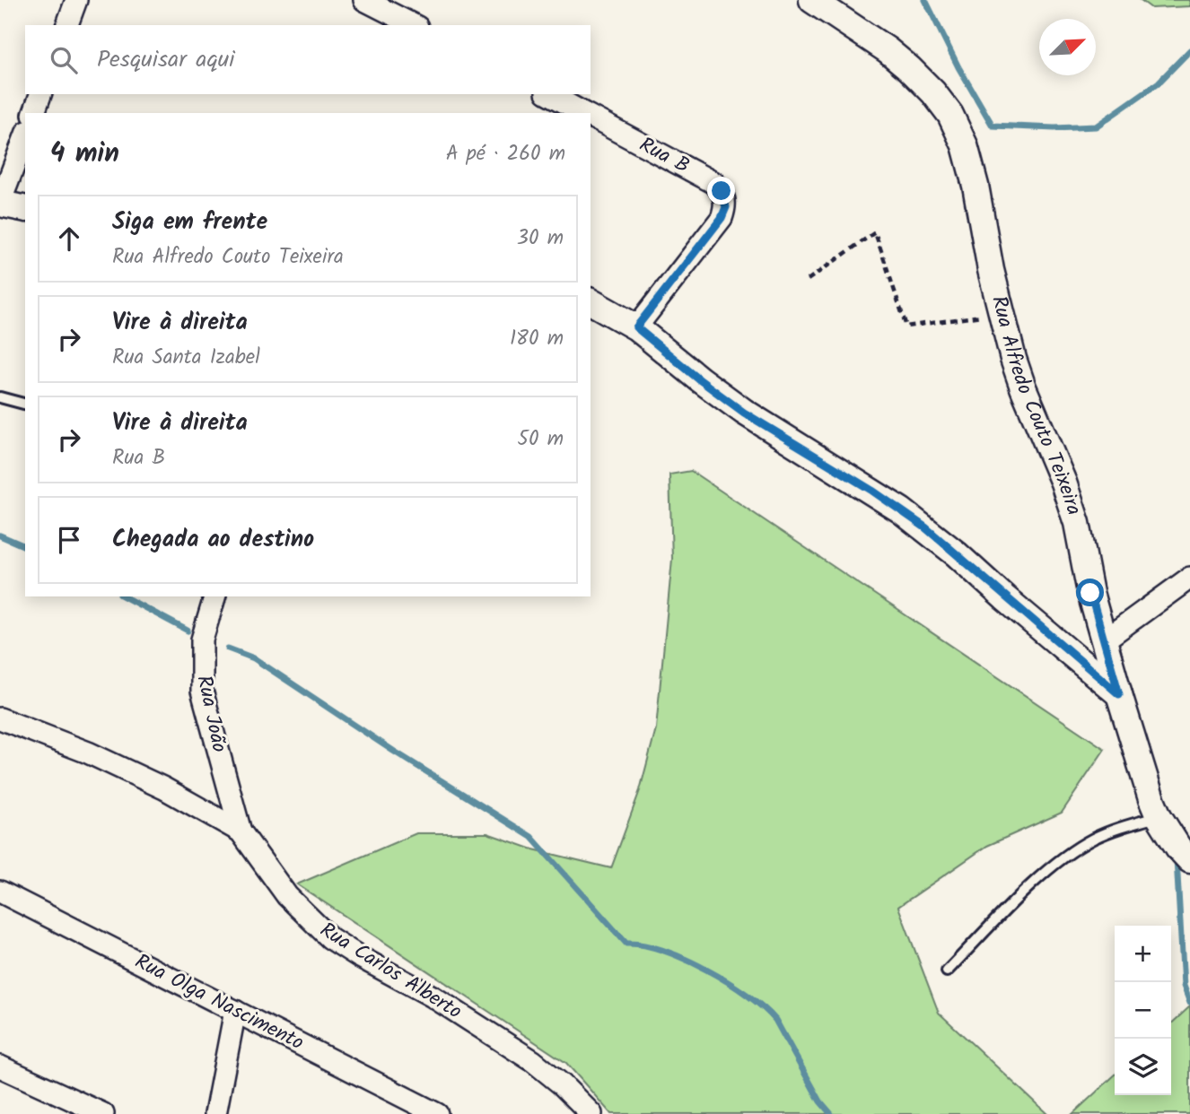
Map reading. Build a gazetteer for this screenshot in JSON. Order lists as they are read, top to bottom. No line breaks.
{"streets":{"street":["Rua B","Rua Alfredo Couto Teixeira","Rua João","Rua Carlos Alberto","Rua Olga Nascimento"]},"crossings":[["Rua João","Rua Carlos Alberto"]],"north":"top right","page":{"search":"Pesquisar aqui","heading":["4 min","A pé · 260 m"],"list":[["Siga em frente","Rua Alfredo Couto Teixeira","30 m"],["Vire à direita","Rua Santa Izabel","180 m"],["Vire à direita","Rua B","50 m"],"Chegada ao destino"],"map_buttons":["+","−"]}}
